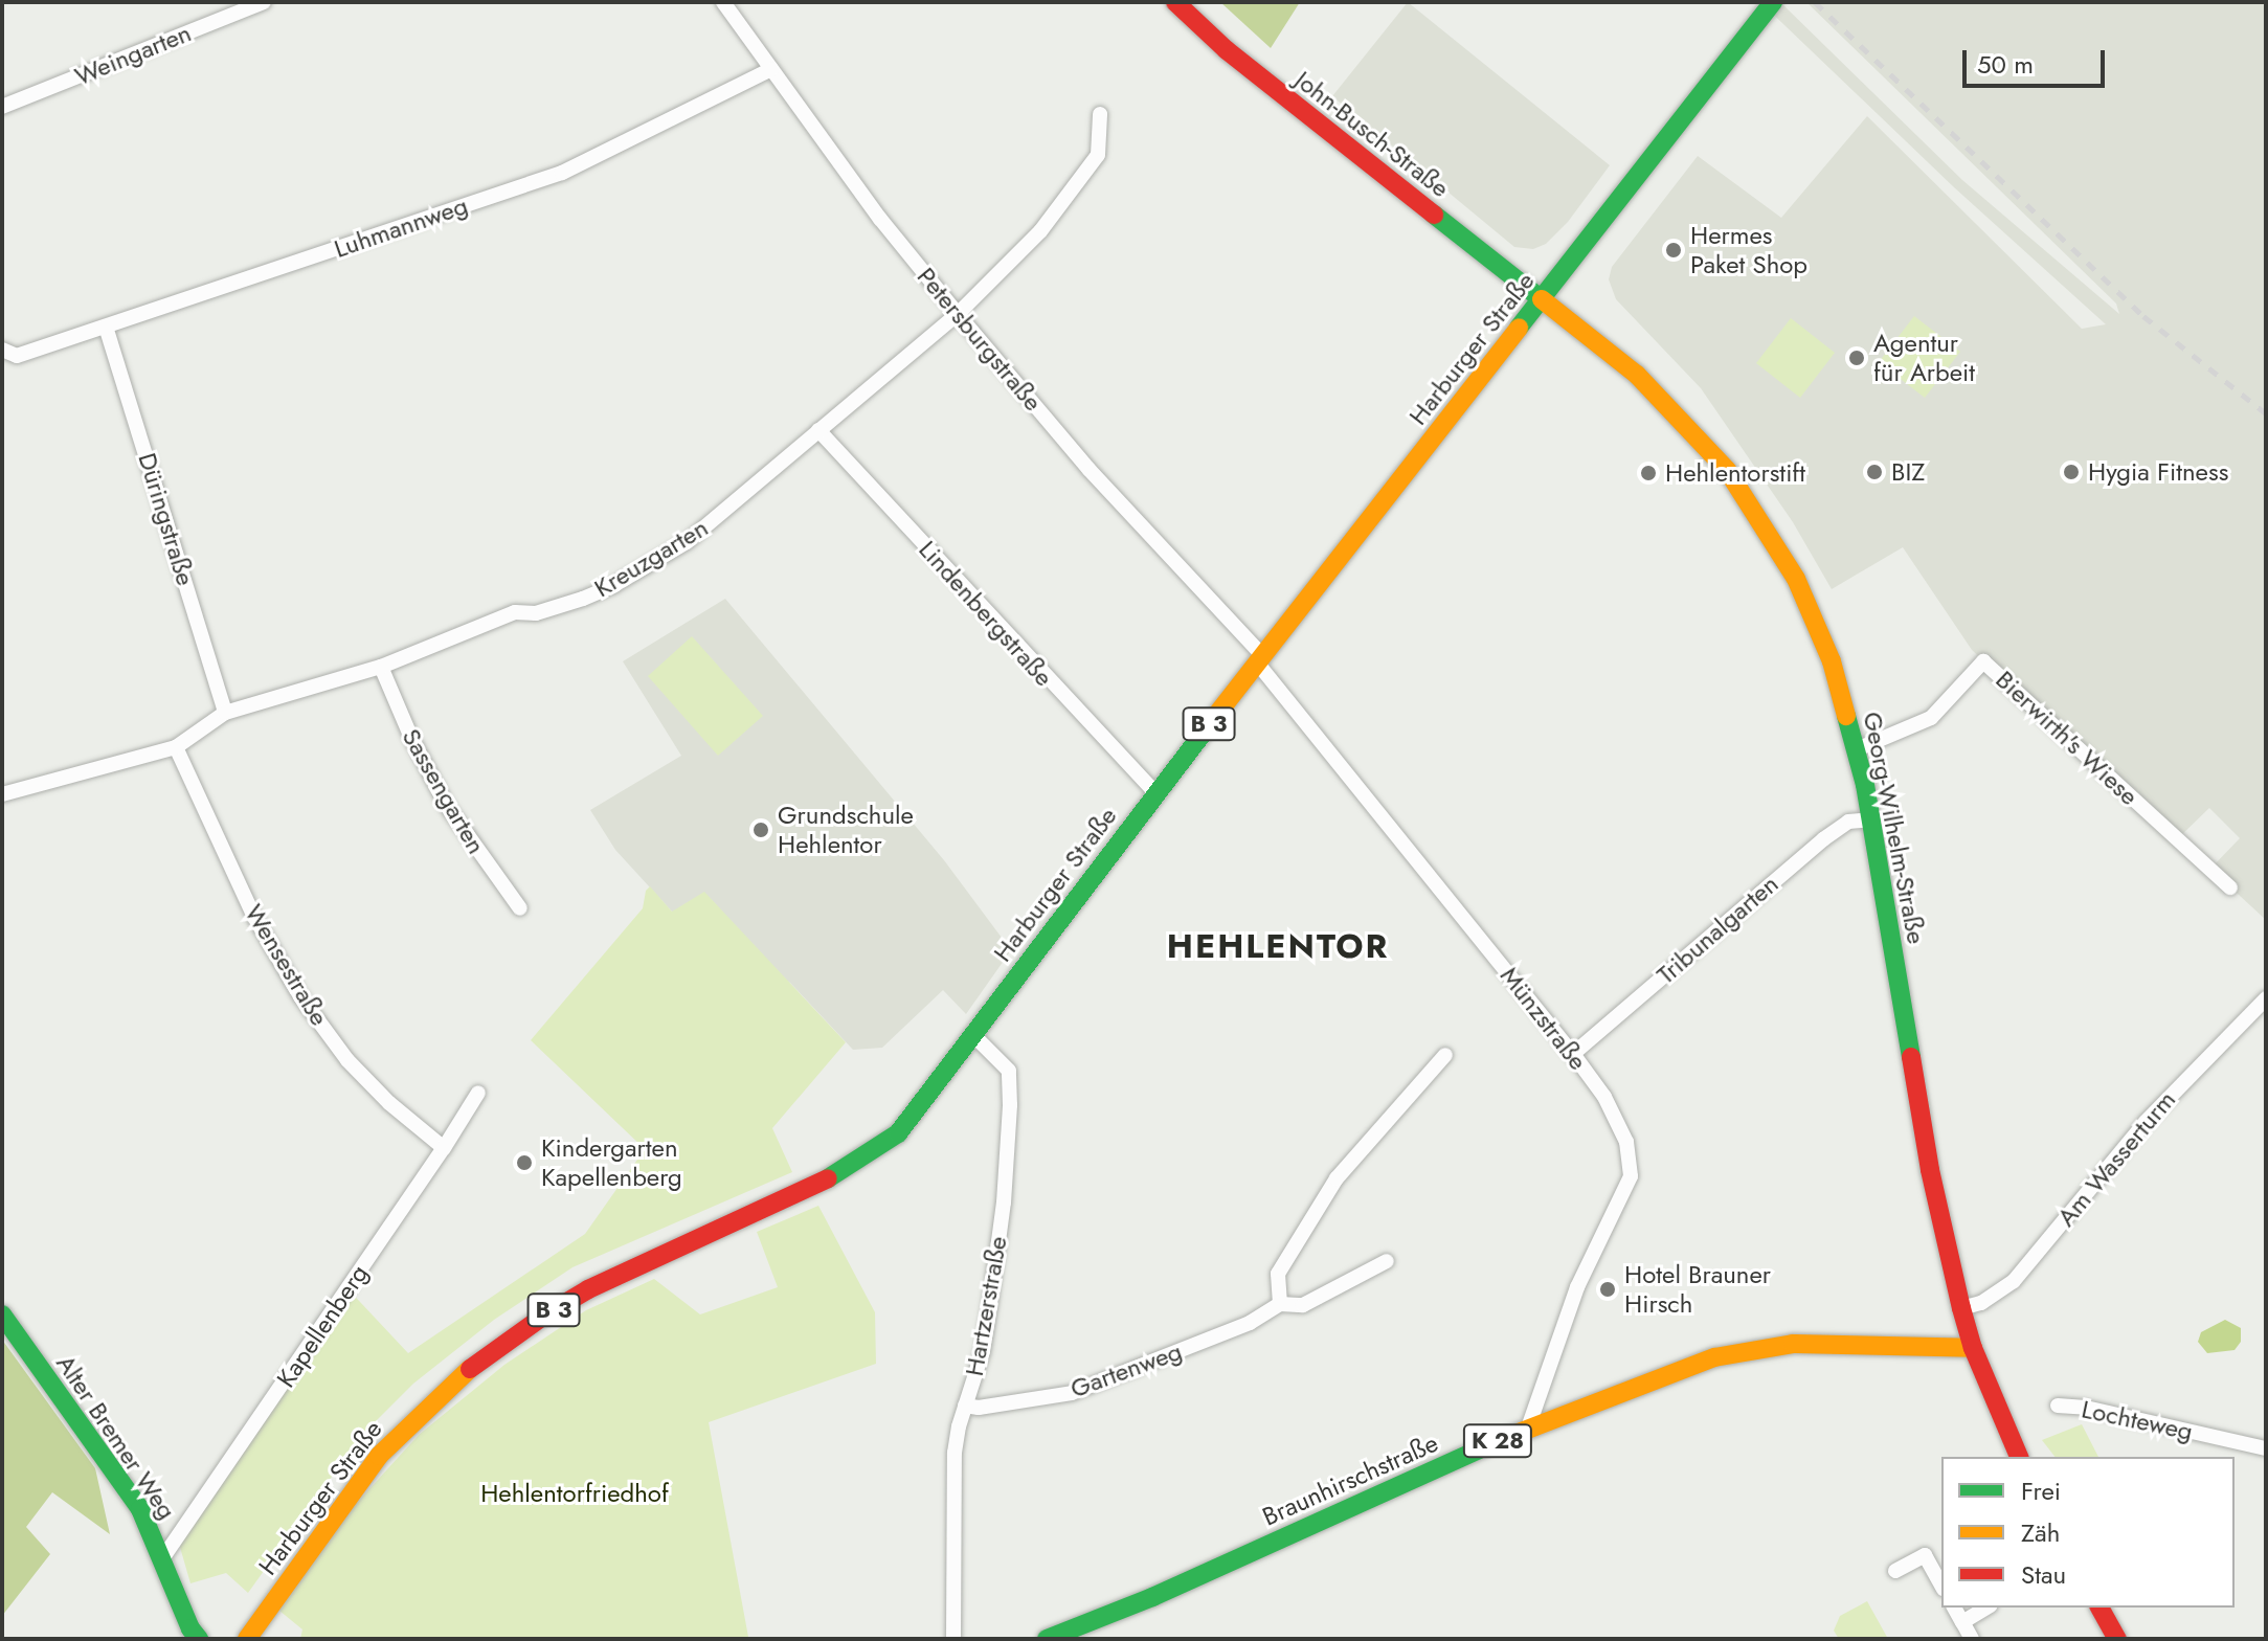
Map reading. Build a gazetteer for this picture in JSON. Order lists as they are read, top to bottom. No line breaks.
{"streets":{"main road":["John-Busch-Straße","Harburger Straße","B 3","Georg-Wilhelm-Straße","Alter Bremer Weg","K 28","Braunhirschstraße"],"street":["Weingarten","Luhmannweg","Petersburgstraße","Düringstraße","Kreuzgarten","Lindenbergstraße","Bierwirth's Wiese","Sassengarten","Tribunalgarten","Wensestraße","Münzstraße","Am Wasserturm","Hartzerstraße","Kapellenberg","Gartenweg","Lochteweg"]},"crossings":[["John-Busch-Straße","Harburger Straße"],["John-Busch-Straße","Georg-Wilhelm-Straße"],["Luhmannweg","Petersburgstraße"],["Luhmannweg","Düringstraße"],["Petersburgstraße","Harburger Straße"],["Petersburgstraße","Kreuzgarten"],["Petersburgstraße","Münzstraße"],["Harburger Straße","Lindenbergstraße"],["Harburger Straße","Georg-Wilhelm-Straße"],["Harburger Straße","Münzstraße"],["Harburger Straße","Hartzerstraße"],["Düringstraße","Kreuzgarten"],["Kreuzgarten","Lindenbergstraße"],["Kreuzgarten","Sassengarten"],["Kreuzgarten","Wensestraße"],["Bierwirth's Wiese","Georg-Wilhelm-Straße"],["Georg-Wilhelm-Straße","Tribunalgarten"],["Georg-Wilhelm-Straße","Am Wasserturm"],["Georg-Wilhelm-Straße","Braunhirschstraße"],["Tribunalgarten","Münzstraße"],["Wensestraße","Kapellenberg"],["Münzstraße","Braunhirschstraße"],["Hartzerstraße","Gartenweg"],["Kapellenberg","Alter Bremer Weg"]],"districts":["HEHLENTOR"],"parks":["Hehlentorfriedhof"],"places":["Hermes Paket Shop","Agentur für Arbeit","BIZ","Hygia Fitness","Hehlentorstift","Grundschule Hehlentor","Kindergarten Kapellenberg","Hotel Brauner Hirsch"],"legend":["Frei","Zäh","Stau"],"scale_bar":"50 m"}
